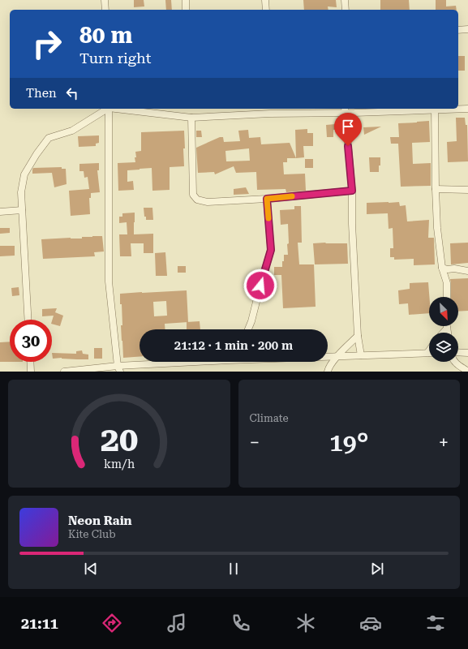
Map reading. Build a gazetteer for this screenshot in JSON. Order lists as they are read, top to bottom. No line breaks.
{"north":"bottom right","page":{"turn":["80 m","Turn right"],"then":"Then","limit":"30","trip":"21:12 · 1 min · 200 m","tile":"Climate","heat":["−","19°","+"],"song":["Neon Rain","Kite Club"],"tabs":"21:11","gauge":["20","km/h"]}}
